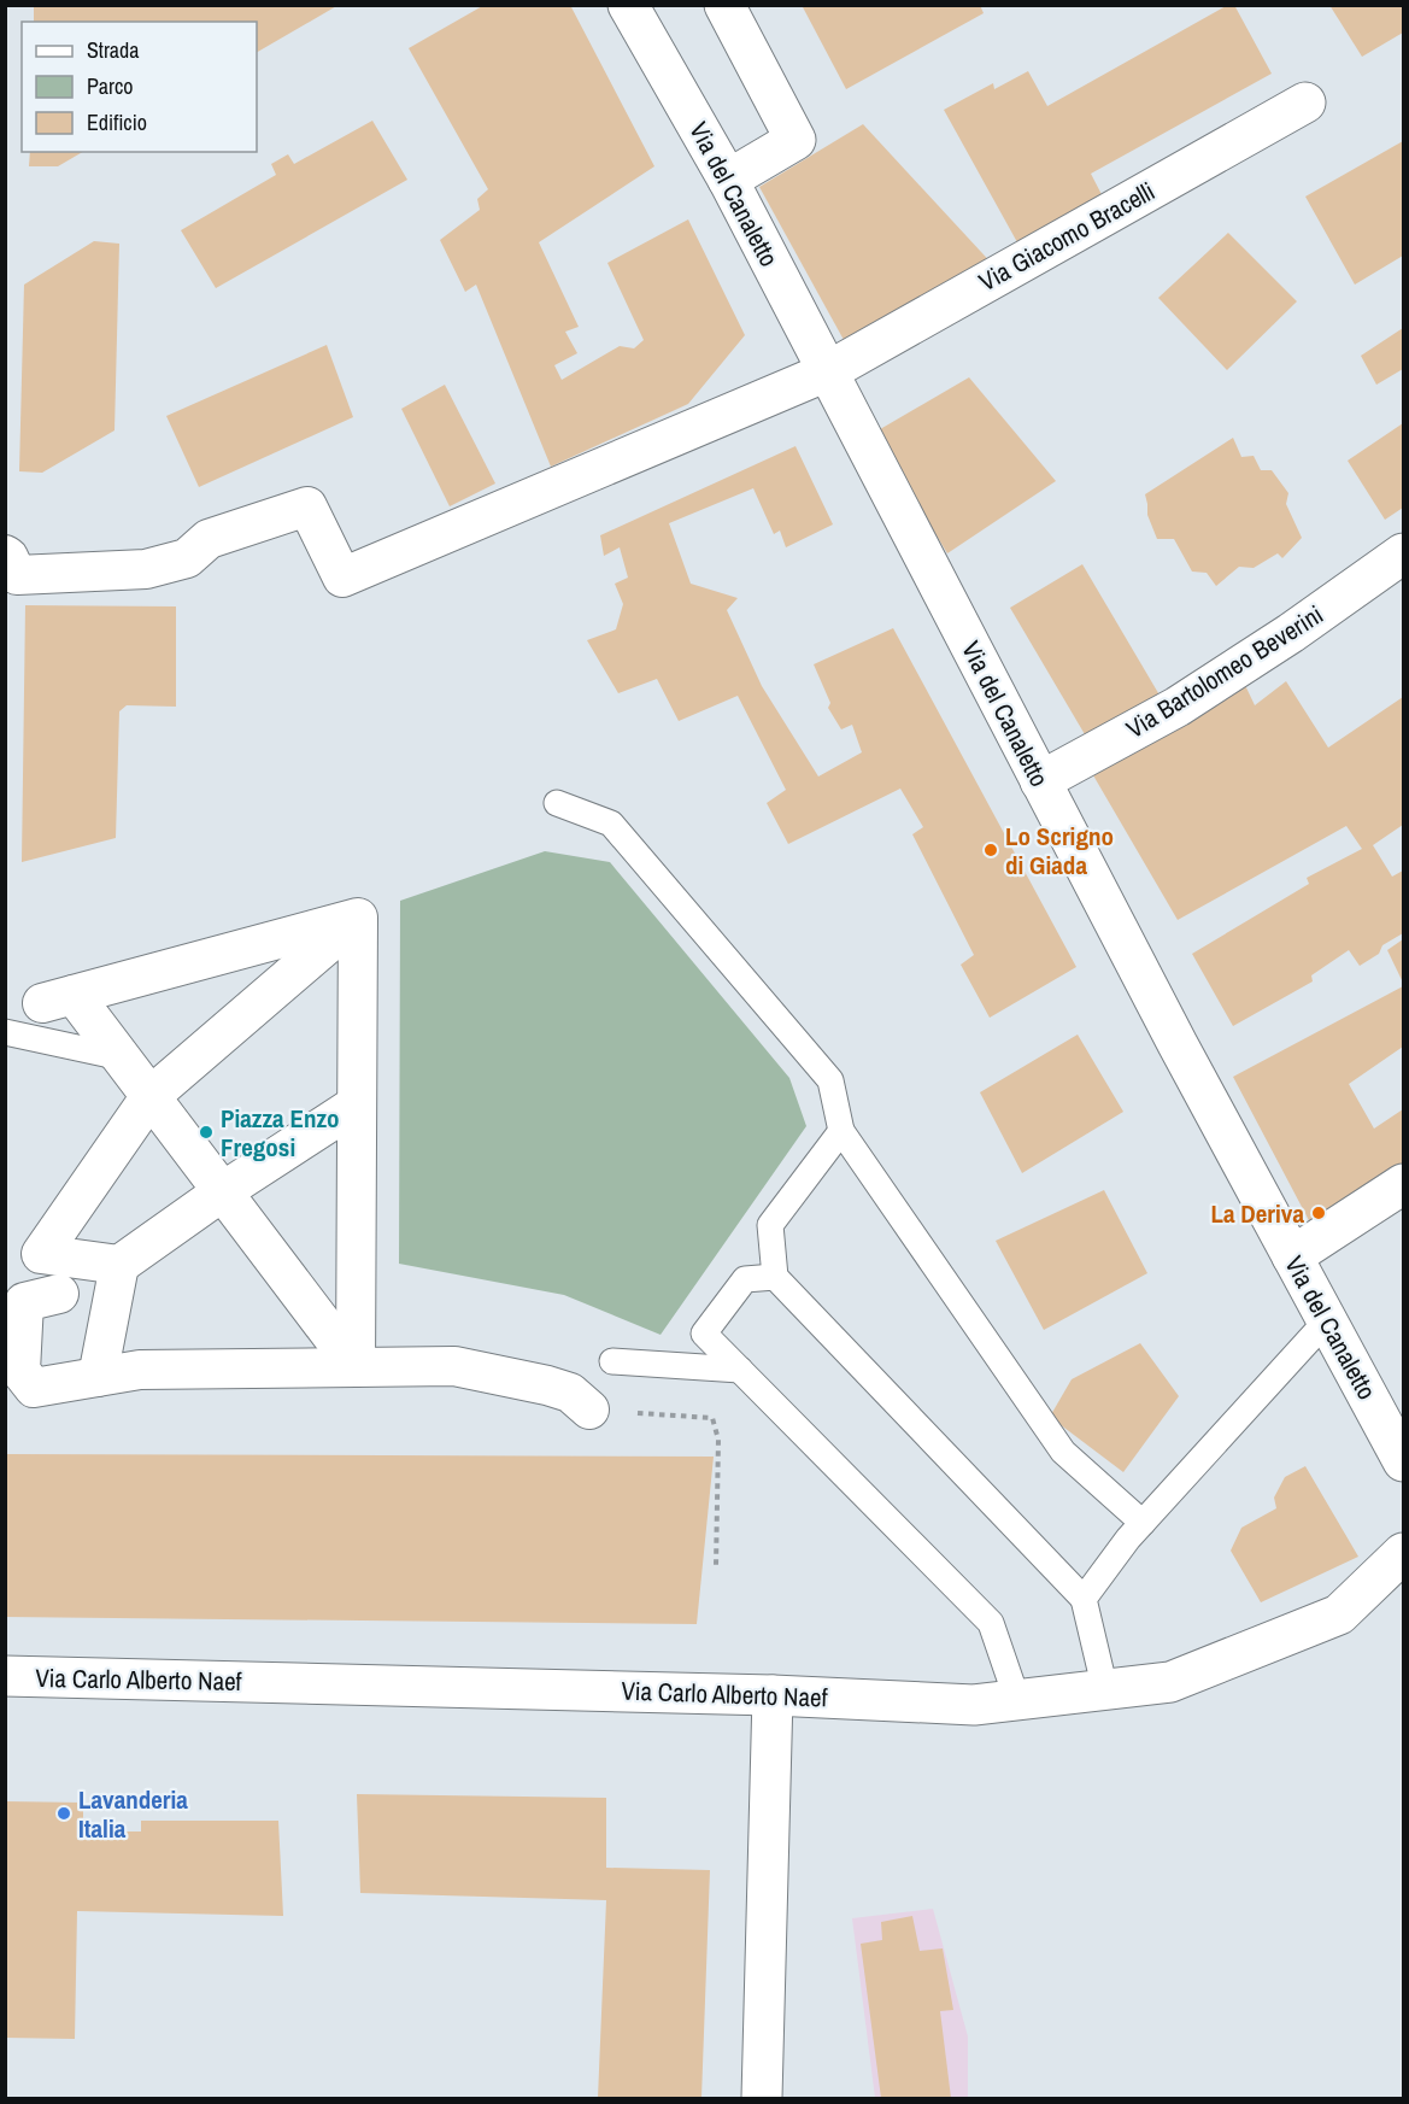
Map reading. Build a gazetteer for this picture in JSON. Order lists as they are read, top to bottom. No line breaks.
{"streets":{"street":["Via del Canaletto","Via Giacomo Bracelli","Via Bartolomeo Beverini","Via Carlo Alberto Naef"]},"crossings":[["Via del Canaletto","Via Giacomo Bracelli"],["Via del Canaletto","Via Bartolomeo Beverini"]],"places":["Lo Scrigno di Giada","Piazza Enzo Fregosi","La Deriva","Lavanderia Italia"],"legend":["Strada","Parco","Edificio"]}
